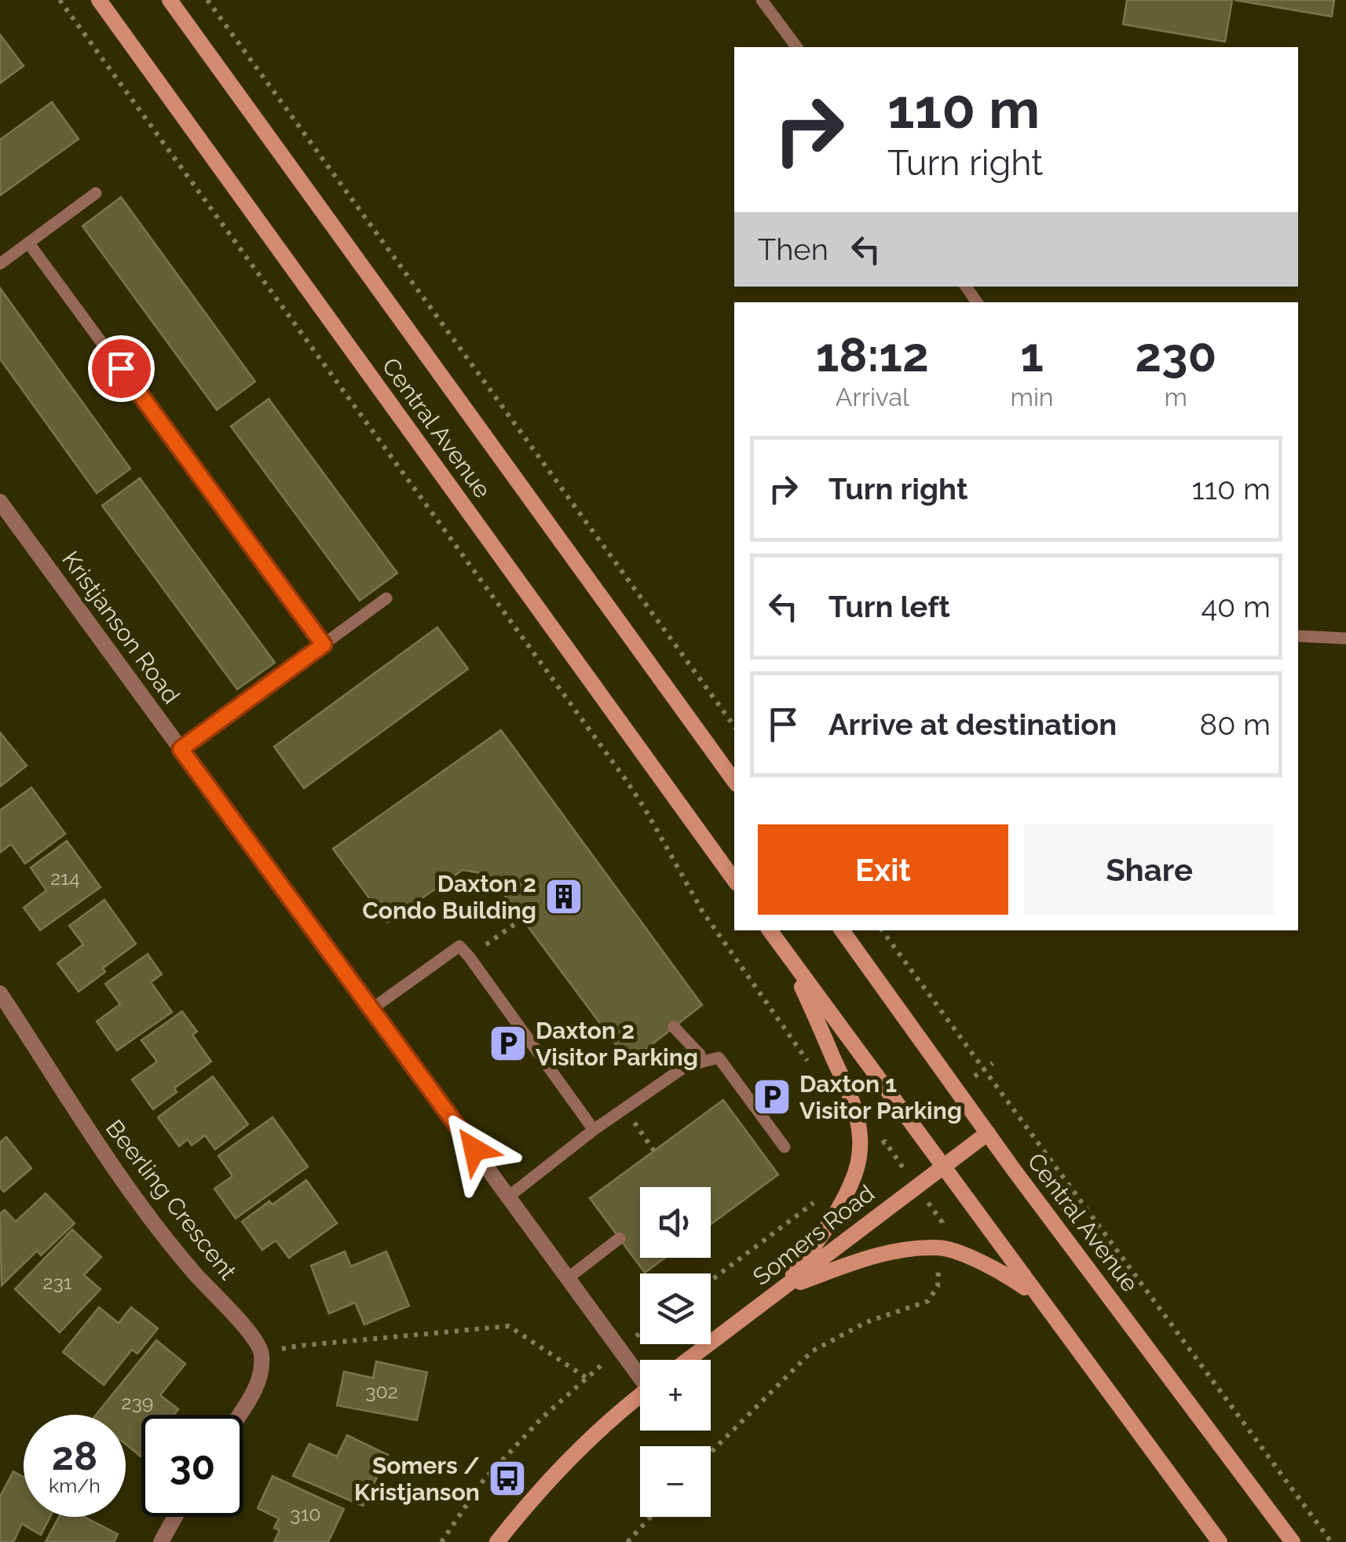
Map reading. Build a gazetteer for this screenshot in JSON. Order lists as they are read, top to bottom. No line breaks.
{"streets":{"main road":["Central Avenue","Somers Road"],"street":["Kristjanson Road","Beerling Crescent"]},"crossings":[["Central Avenue","Somers Road"]],"places":{"building":["Daxton 2 Condo Building"],"parking":["Daxton 2 Visitor Parking","Daxton 1 Visitor Parking"],"bus stop":["Somers / Kristjanson"]},"house_numbers":["214","231","302","239","310"],"page":{"turn":["110 m","Turn right"],"then":"Then","eta":["18:12","Arrival","1","min","230","m"],"list":[{"name":"Turn right","value":"110 m"},{"name":"Turn left","value":"40 m"},{"name":"Arrive at destination","value":"80 m"}],"buttons":["Exit","Share"],"map_buttons":["+","−"],"speed":"28 km/h","limit":"30"}}
